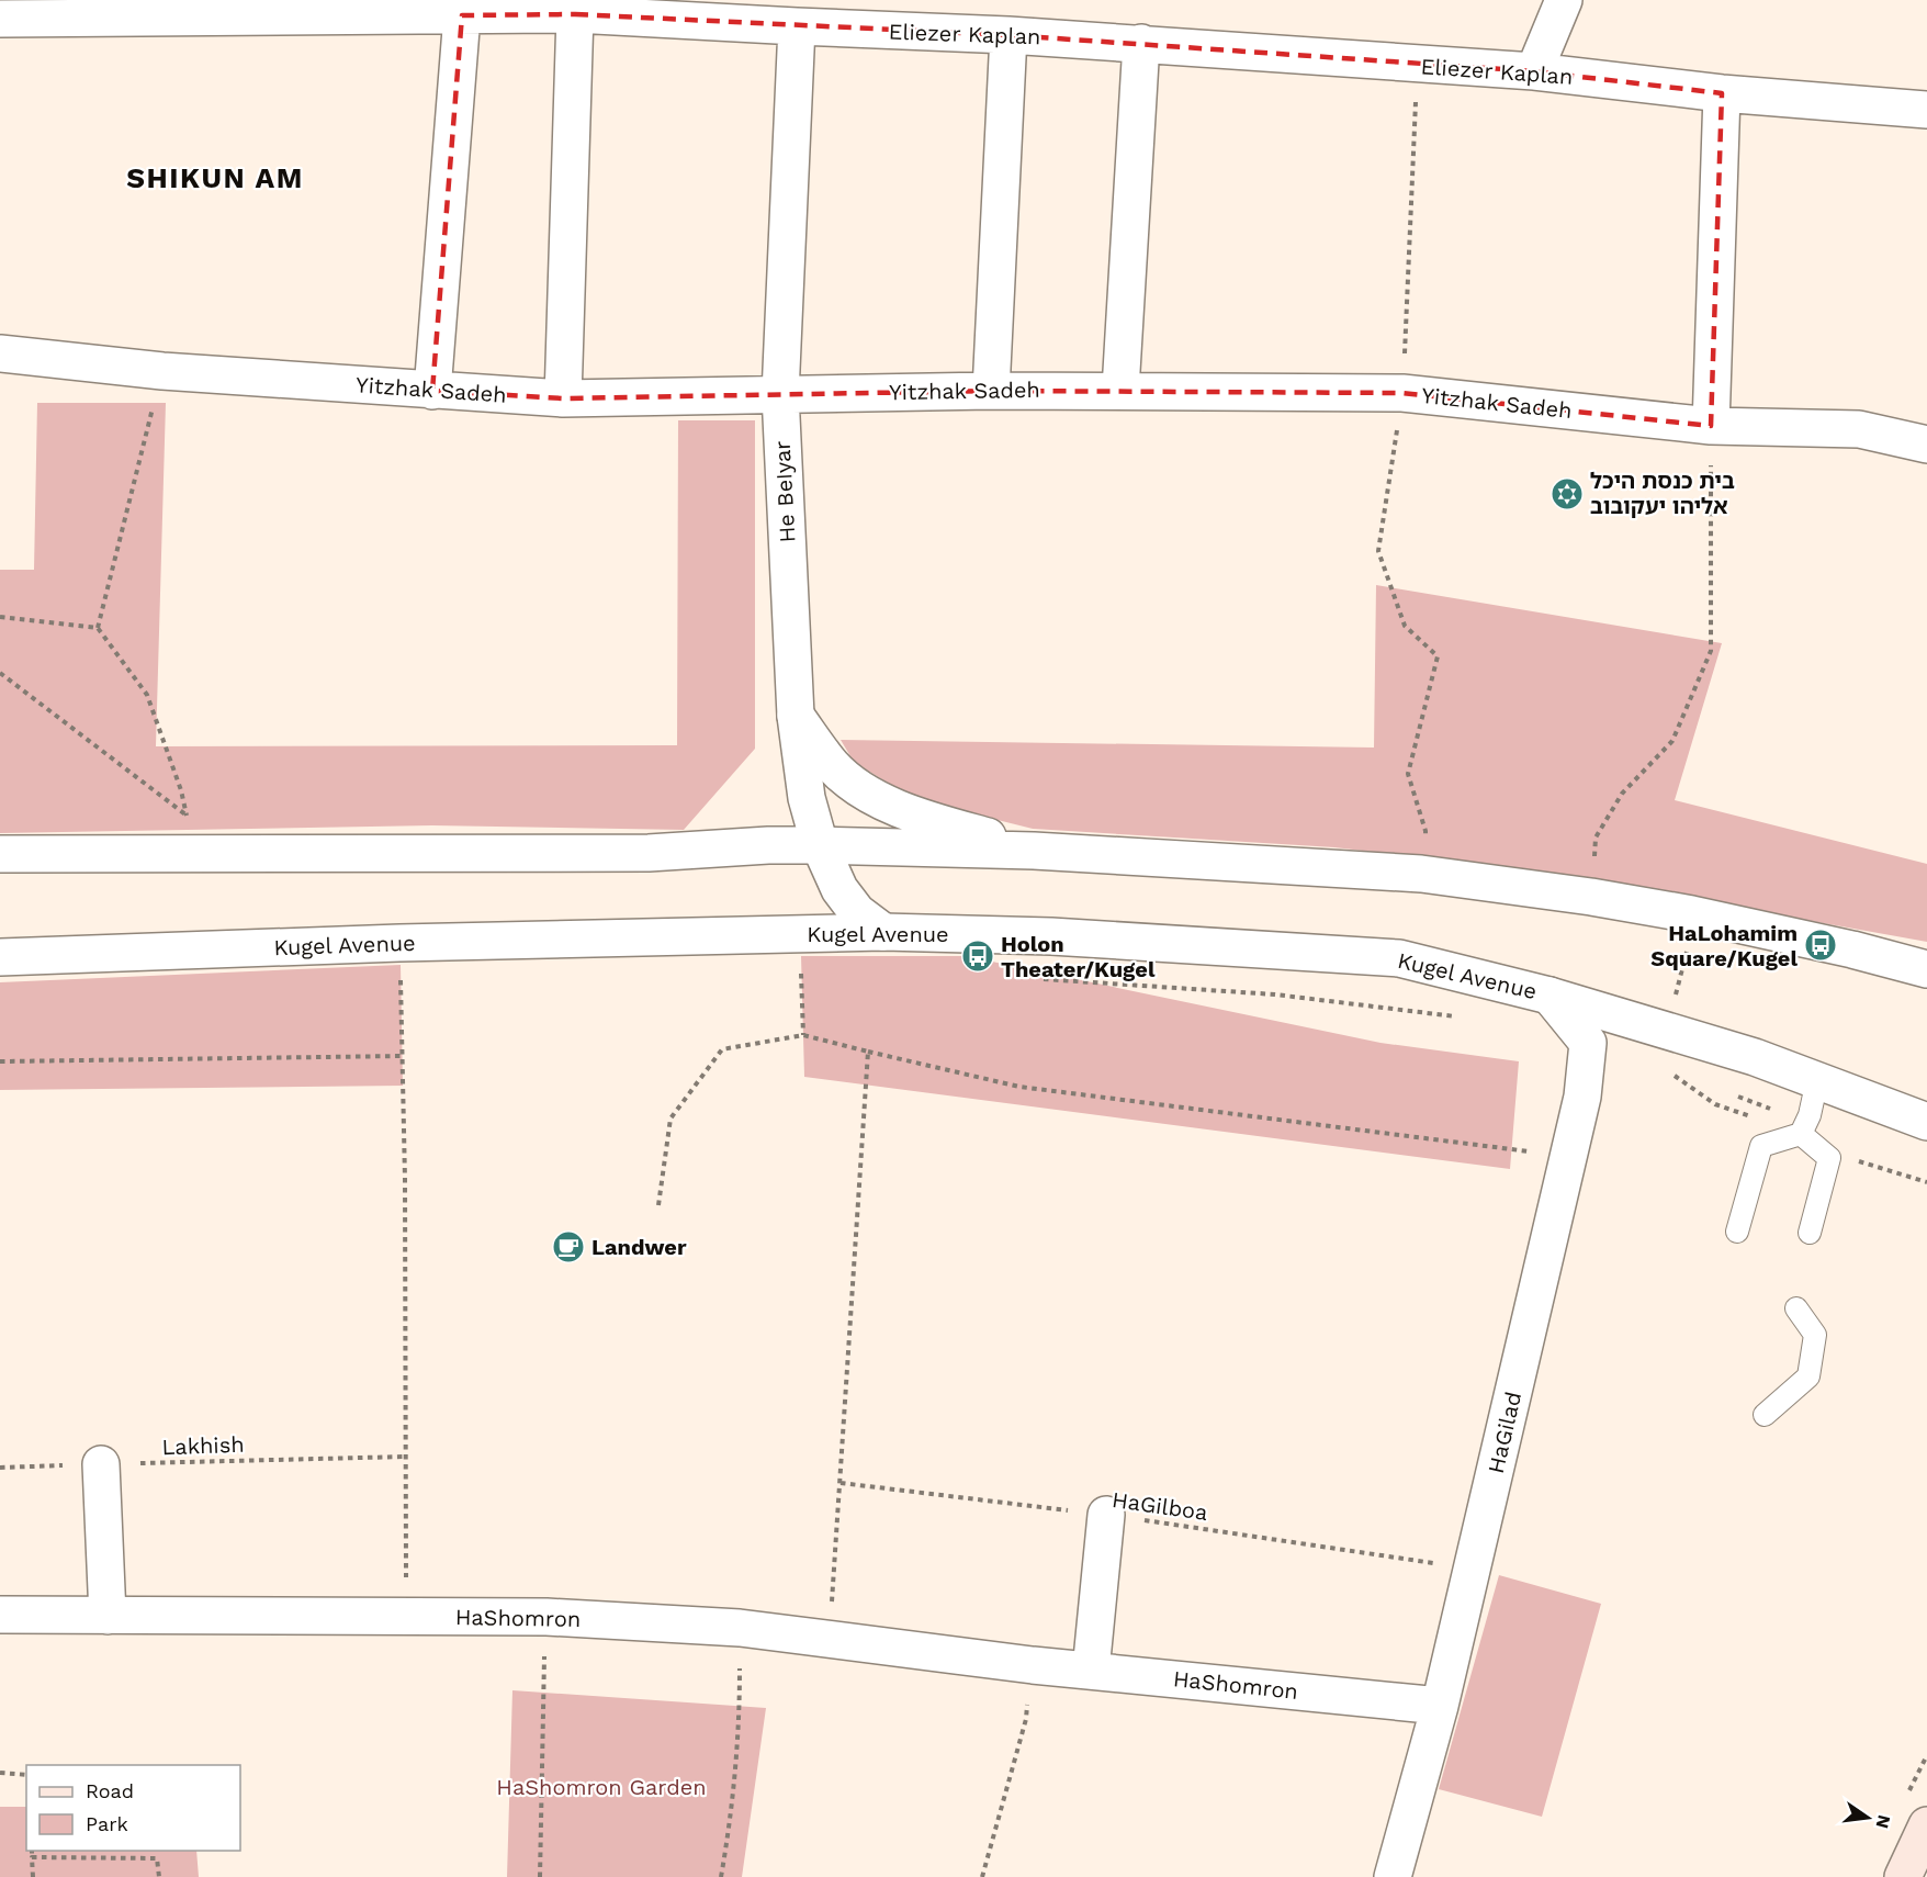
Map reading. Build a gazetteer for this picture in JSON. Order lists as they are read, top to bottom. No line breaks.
{"streets":{"street":["Eliezer Kaplan","Yitzhak Sadeh","He BeIyar","Kugel Avenue","HaGilad","HaShomron"],"path":["Lakhish","HaGilboa"]},"crossings":[["Eliezer Kaplan","He BeIyar"],["Yitzhak Sadeh","He BeIyar"],["He BeIyar","Kugel Avenue"],["Kugel Avenue","HaGilad"],["HaGilad","HaGilboa"],["HaGilad","HaShomron"]],"districts":["SHIKUN AM"],"parks":["HaShomron Garden"],"places":{"synagogue":["בית כנסת היכל אליהו יעקובוב"],"bus stop":["HaLohamim Square/Kugel","Holon Theater/Kugel"],"cafe":["Landwer"]},"legend":["Road","Park"],"north":"right"}
